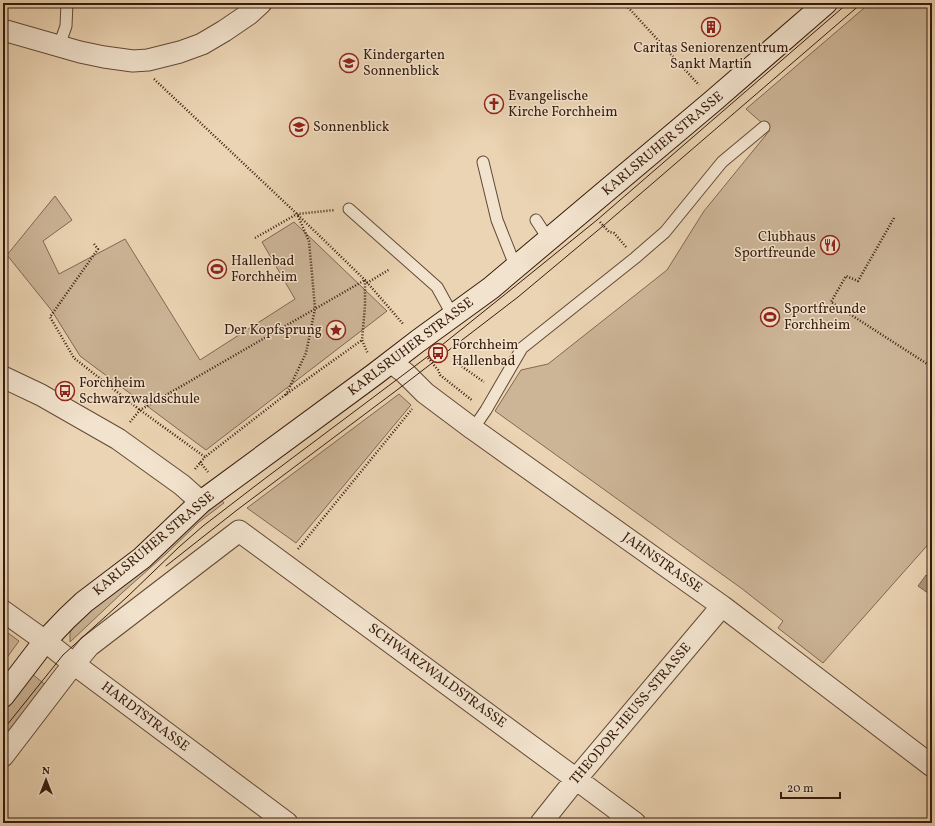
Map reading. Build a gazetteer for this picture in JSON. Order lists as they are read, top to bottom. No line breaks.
{"streets":{"street":["KARLSRUHER STRASSE","JAHNSTRASSE","SCHWARZWALDSTRASSE","THEODOR-HEUSS-STRASSE","HARDTSTRASSE"]},"crossings":[["KARLSRUHER STRASSE","JAHNSTRASSE"],["KARLSRUHER STRASSE","HARDTSTRASSE"],["JAHNSTRASSE","THEODOR-HEUSS-STRASSE"],["SCHWARZWALDSTRASSE","THEODOR-HEUSS-STRASSE"],["SCHWARZWALDSTRASSE","HARDTSTRASSE"]],"places":{"building":["Caritas Seniorenzentrum Sankt Martin"],"school or university":["Kindergarten Sonnenblick","Sonnenblick"],"church":["Evangelische Kirche Forchheim"],"restaurant":["Clubhaus Sportfreunde"],"sports":["Hallenbad Forchheim","Sportfreunde Forchheim"],"place":["Der Kopfsprung"],"bus stop":["Forchheim Hallenbad","Forchheim Schwarzwaldschule"]},"scale_bar":"20 m","north":"top"}
